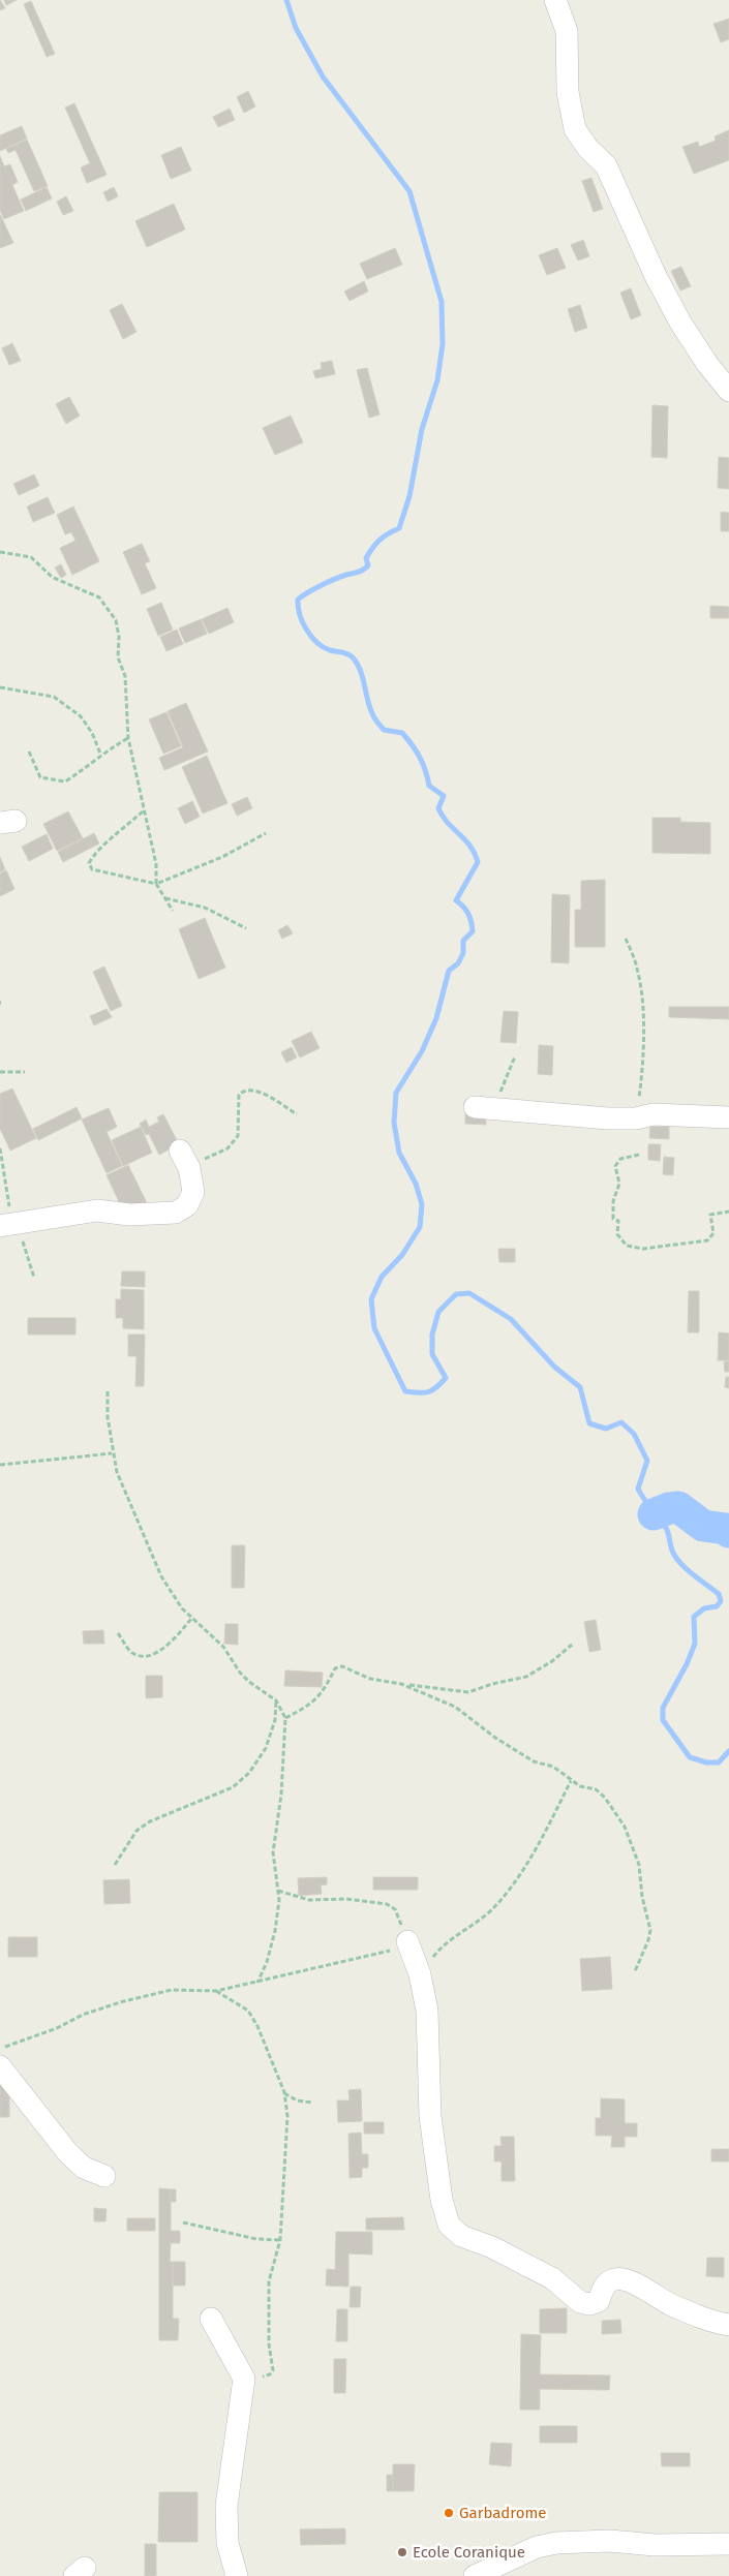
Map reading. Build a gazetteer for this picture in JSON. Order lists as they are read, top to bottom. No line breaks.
{"places":["Garbadrome","Ecole Coranique"]}
